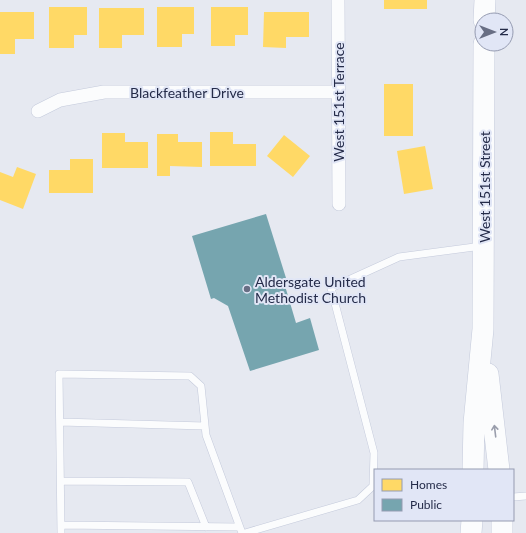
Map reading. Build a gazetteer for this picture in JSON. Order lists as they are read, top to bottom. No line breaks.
{"streets":{"main road":["West 151st Street"],"street":["Blackfeather Drive","West 151st Terrace"]},"crossings":[["Blackfeather Drive","West 151st Terrace"]],"places":["Aldersgate United Methodist Church"],"legend":["Homes","Public"],"north":"right"}
